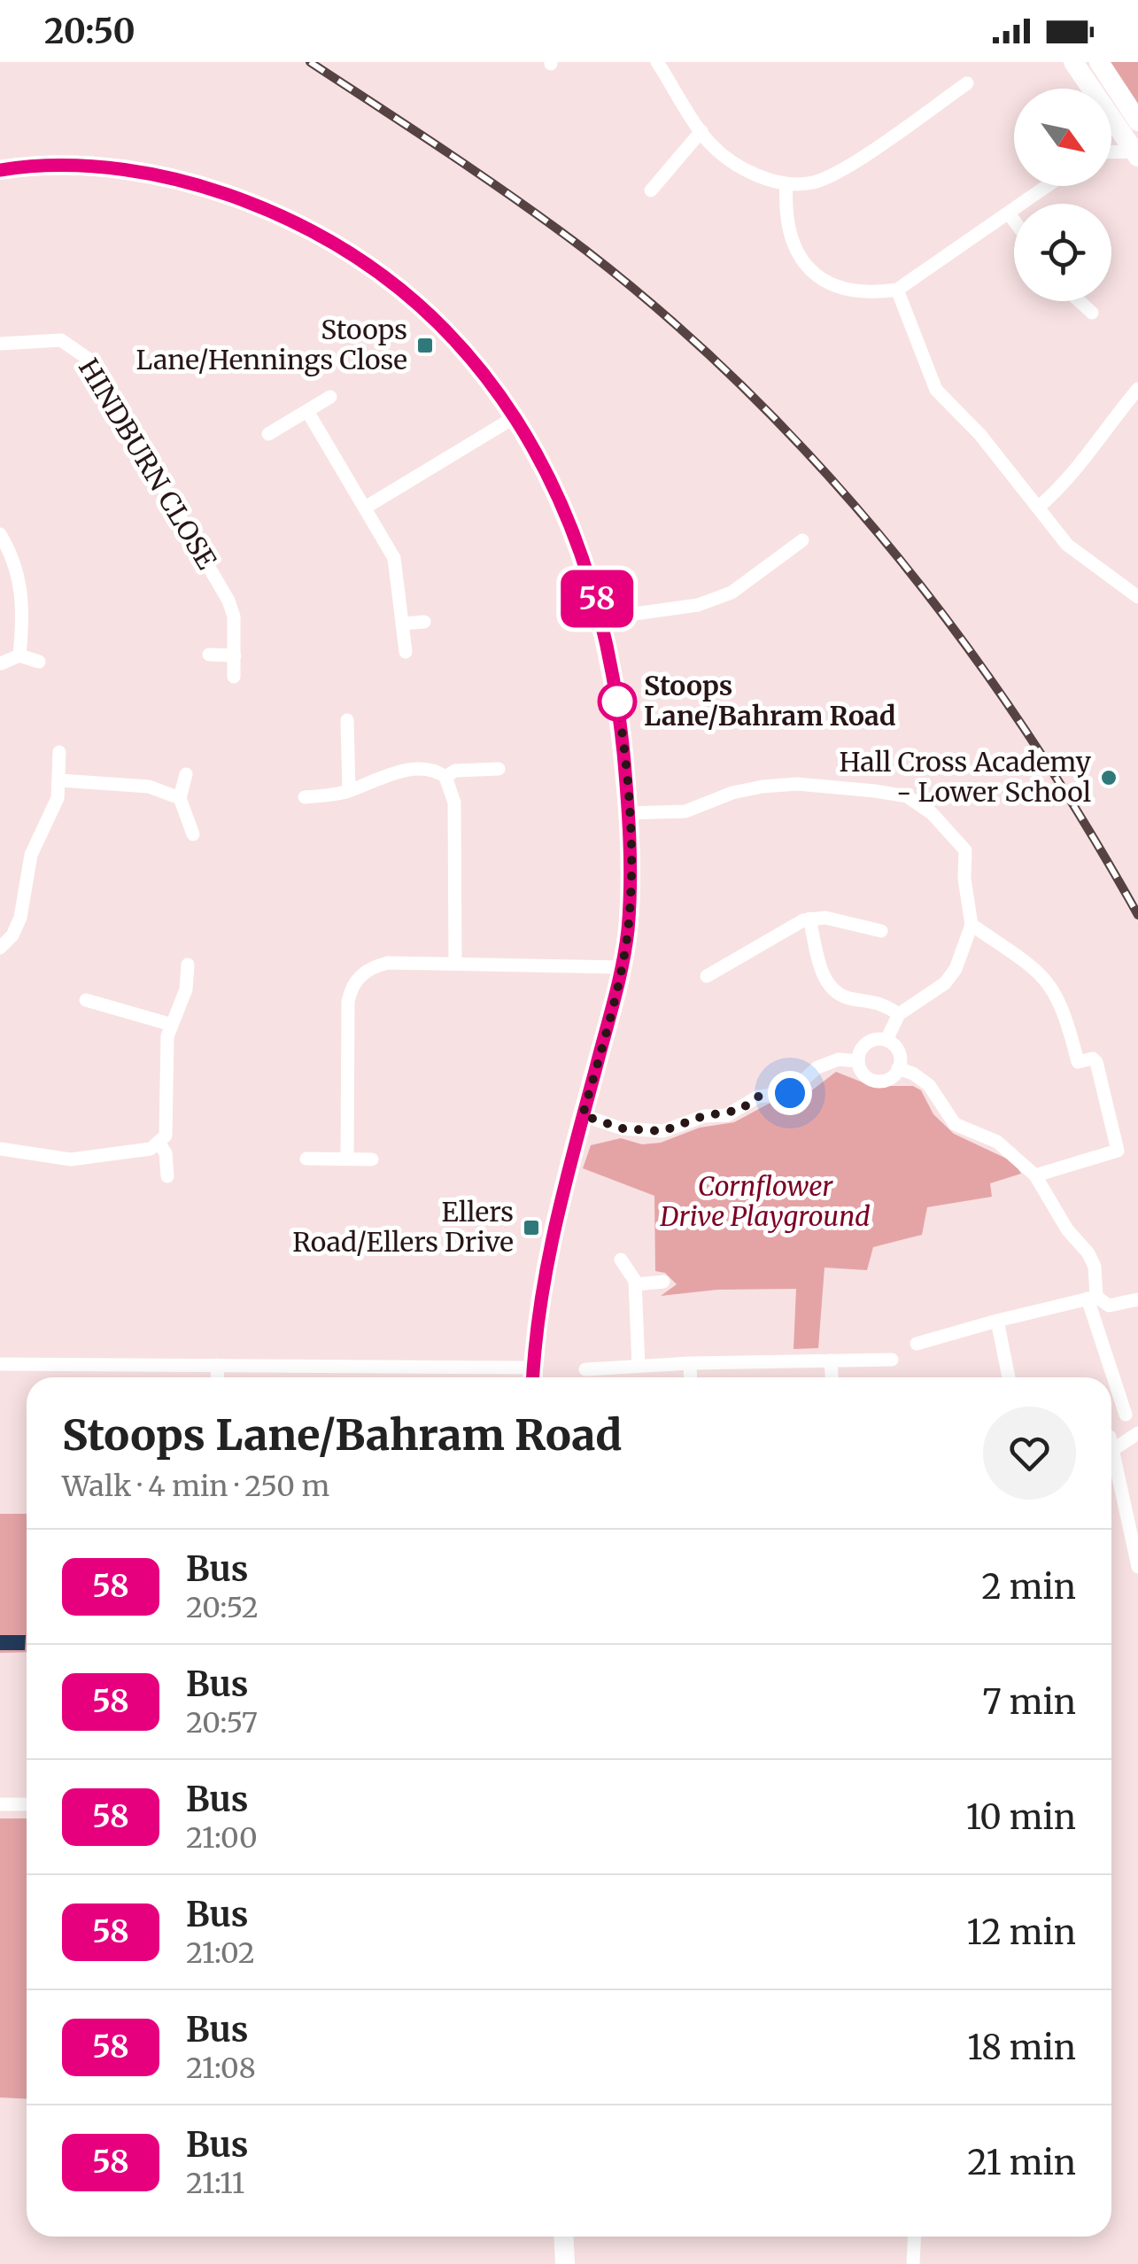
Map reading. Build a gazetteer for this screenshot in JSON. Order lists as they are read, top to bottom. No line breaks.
{"streets":{"street":["HINDBURN CLOSE"]},"parks":["Cornflower Drive Playground"],"places":{"transit":["Stoops Lane/Hennings Close","Ellers Road/Ellers Drive"],"other":["Stoops Lane/Bahram Road","Hall Cross Academy - Lower School"]},"lines":["bus line 58"],"north":"bottom right","page":{"status":"20:50","on_map":"58","heading":["Stoops Lane/Bahram Road","Walk · 4 min · 250 m"],"list":[{"mark":"58","name":"Bus","note":"20:52","value":"2 min"},{"mark":"58","name":"Bus","note":"20:57","value":"7 min"},{"mark":"58","name":"Bus","note":"21:00","value":"10 min"},{"mark":"58","name":"Bus","note":"21:02","value":"12 min"},{"mark":"58","name":"Bus","note":"21:08","value":"18 min"},{"mark":"58","name":"Bus","note":"21:11","value":"21 min"}]}}
